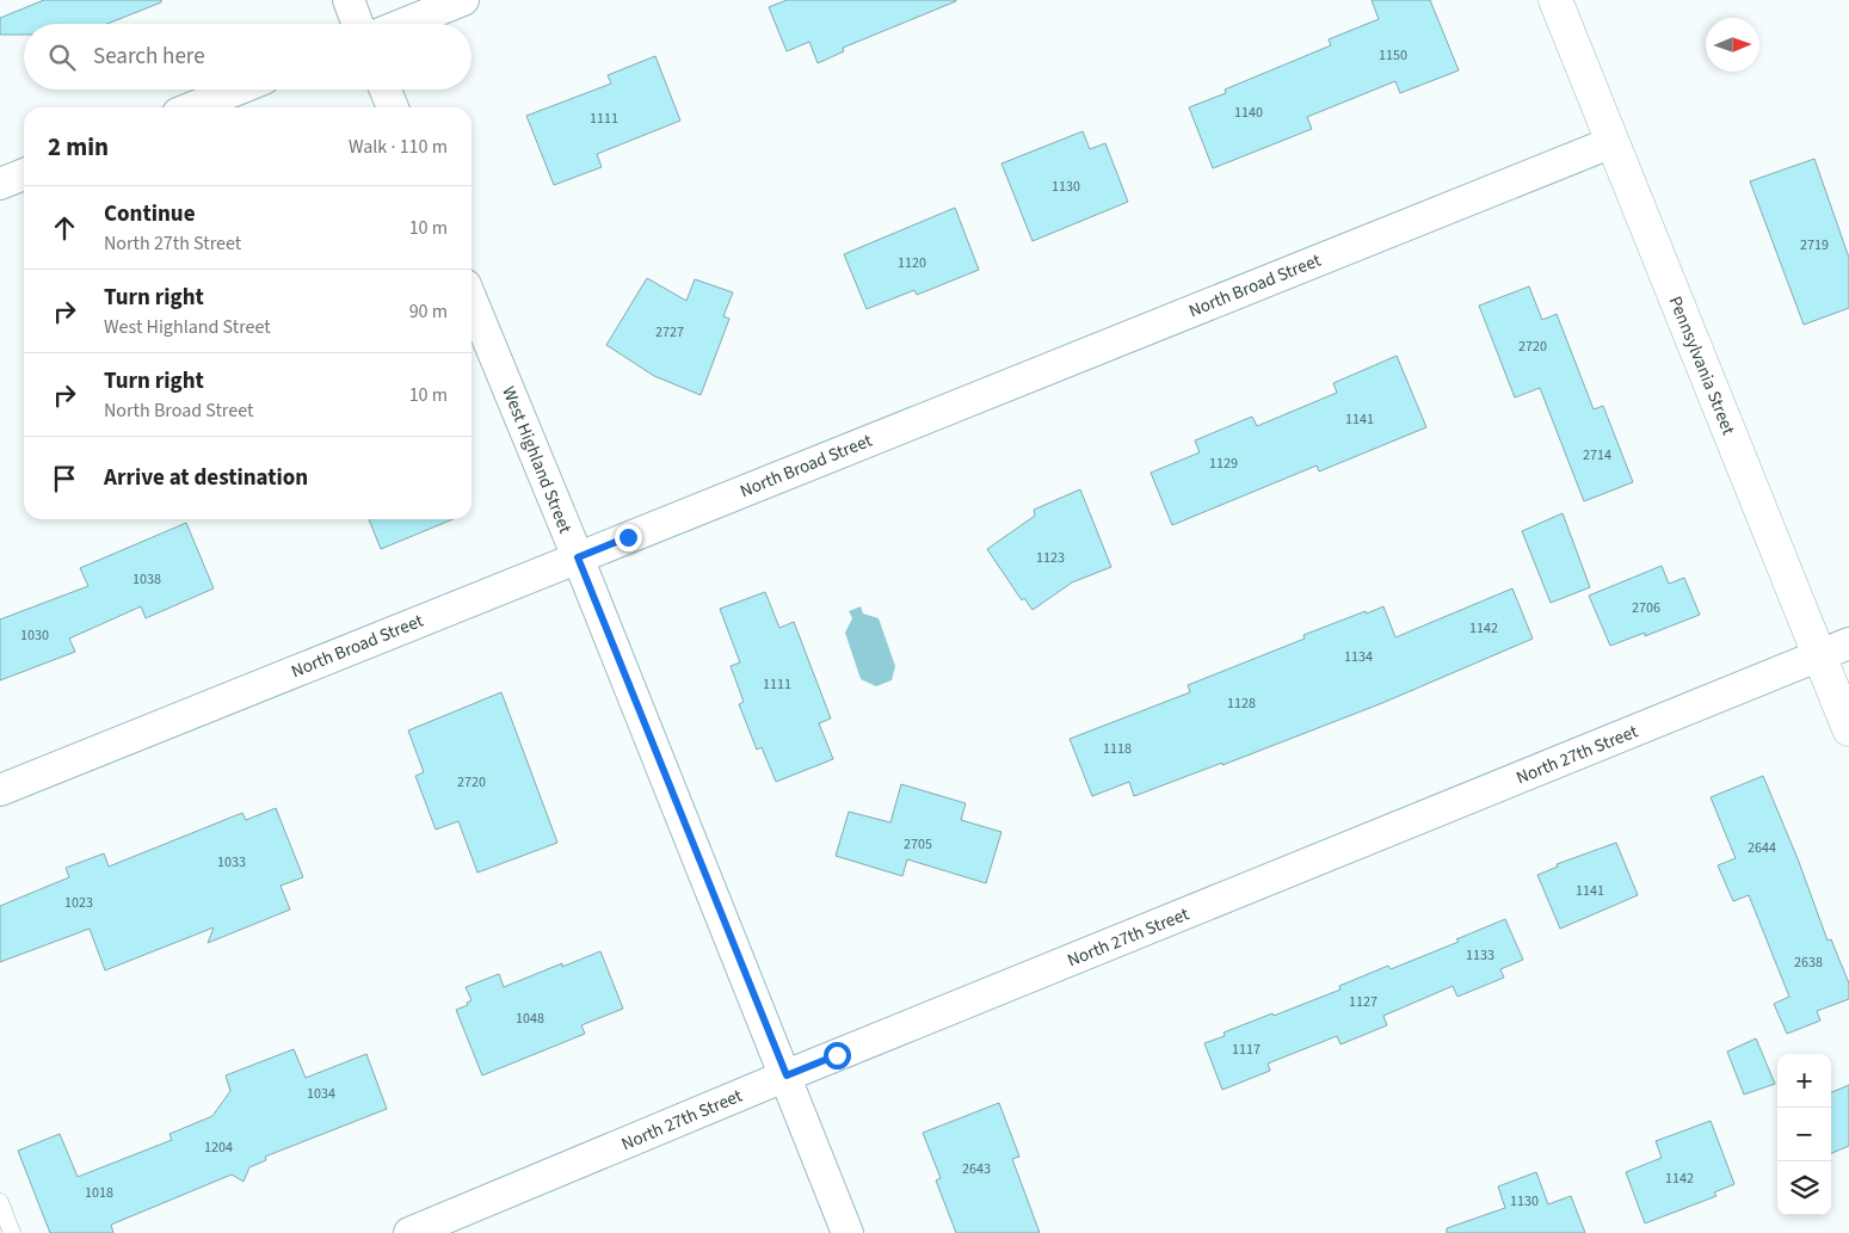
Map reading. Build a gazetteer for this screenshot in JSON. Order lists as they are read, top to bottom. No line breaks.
{"streets":{"street":["North Broad Street","Pennsylvania Street","West Highland Street","North 27th Street"]},"crossings":[["North Broad Street","Pennsylvania Street"],["North Broad Street","West Highland Street"],["Pennsylvania Street","North 27th Street"],["West Highland Street","North 27th Street"]],"house_numbers":["1150","1140","1111","1130","2719","1120","2727","2720","1141","2714","1129","1123","1038","2706","1142","1030","1134","1111","1128","1118","2720","2705","2644","1033","1141","1023","1133","2638","1127","1048","1117","1034","1204","2643","1142","1018","1130"],"north":"right","page":{"search":"Search here","heading":["2 min","Walk · 110 m"],"list":[["Continue","North 27th Street","10 m"],["Turn right","West Highland Street","90 m"],["Turn right","North Broad Street","10 m"],"Arrive at destination"],"map_buttons":["+","−"]}}
